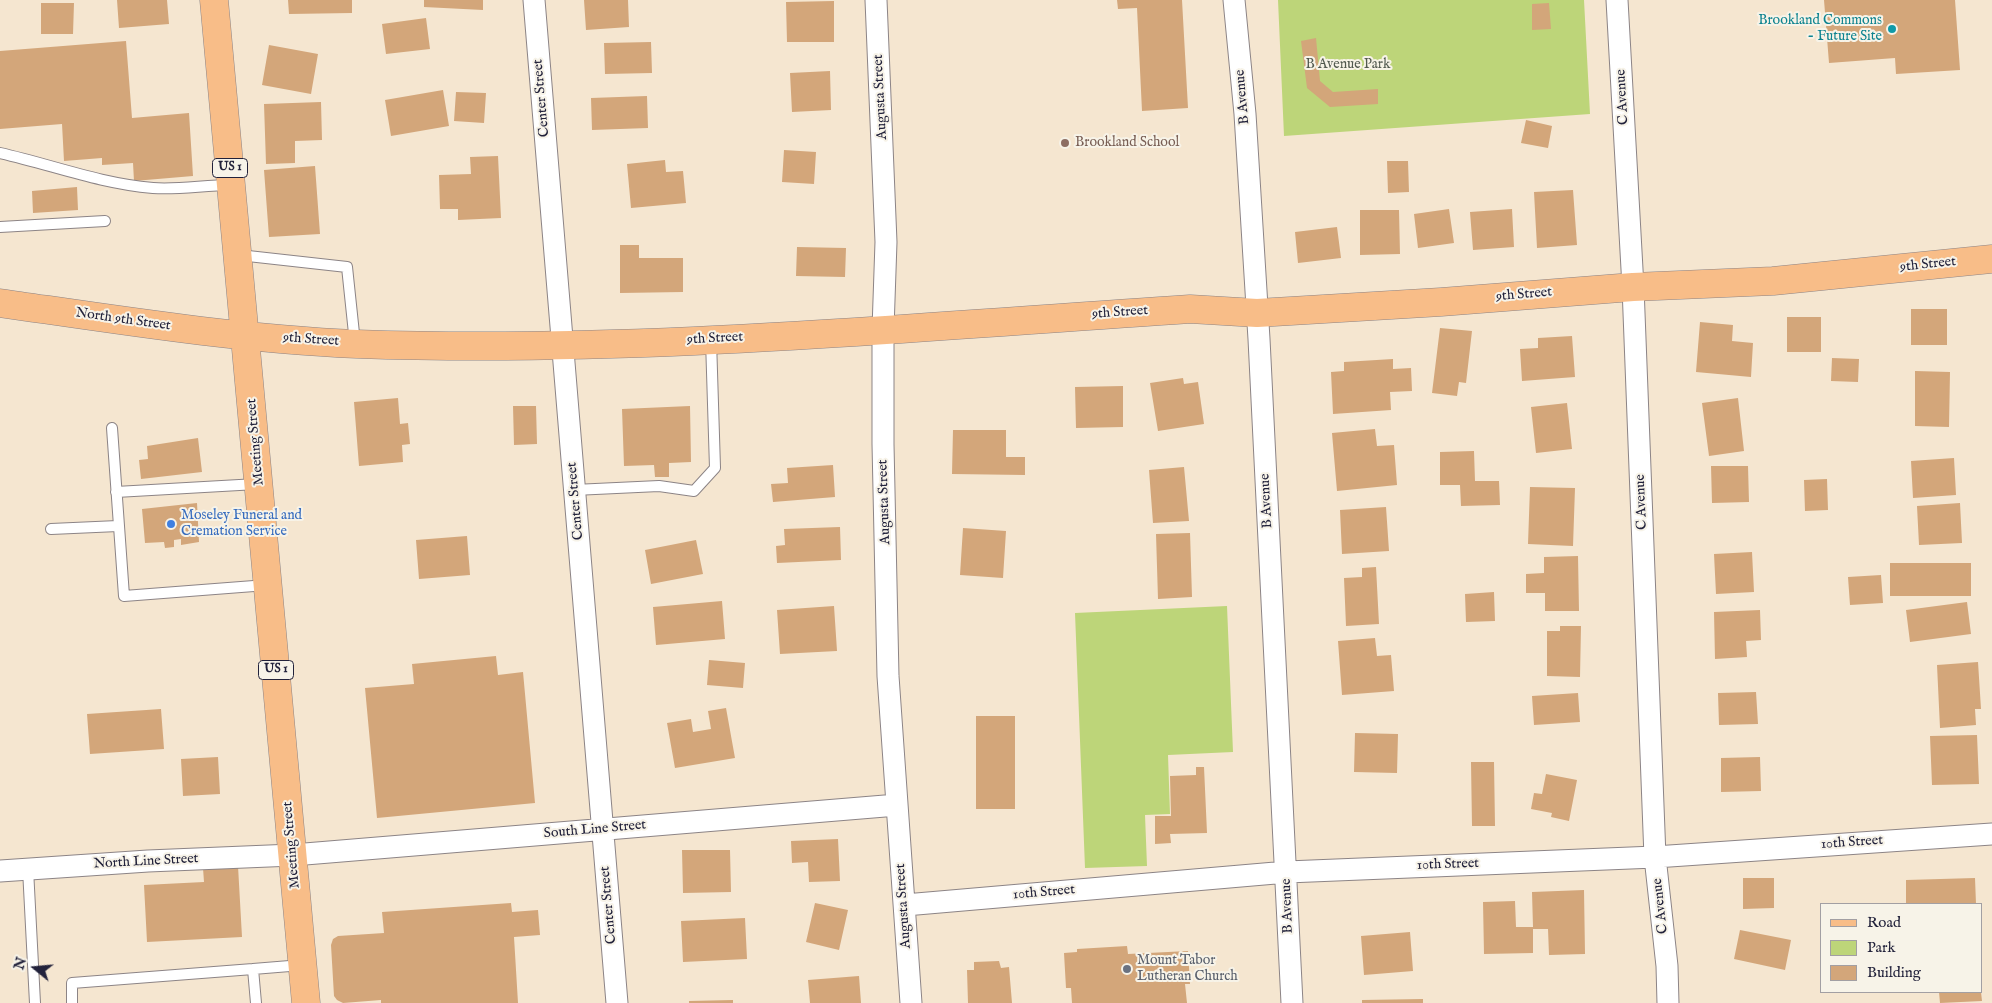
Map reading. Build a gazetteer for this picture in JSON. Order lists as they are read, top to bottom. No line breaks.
{"streets":{"main road":["US 1","9th Street","North 9th Street","Meeting Street"],"street":["Augusta Street","B Avenue","C Avenue","Center Street","South Line Street","10th Street","North Line Street"]},"crossings":[["Augusta Street","9th Street"],["Augusta Street","South Line Street"],["Augusta Street","10th Street"],["B Avenue","9th Street"],["B Avenue","10th Street"],["C Avenue","9th Street"],["C Avenue","10th Street"],["Center Street","9th Street"],["Center Street","South Line Street"],["9th Street","North 9th Street"],["9th Street","Meeting Street"],["North 9th Street","Meeting Street"],["Meeting Street","South Line Street"],["Meeting Street","North Line Street"],["South Line Street","North Line Street"]],"parks":["B Avenue Park"],"places":["Brookland Commons - Future Site","Brookland School","Moseley Funeral and Cremation Service","Mount Tabor Lutheran Church"],"legend":["Road","Park","Building"],"north":"left"}
